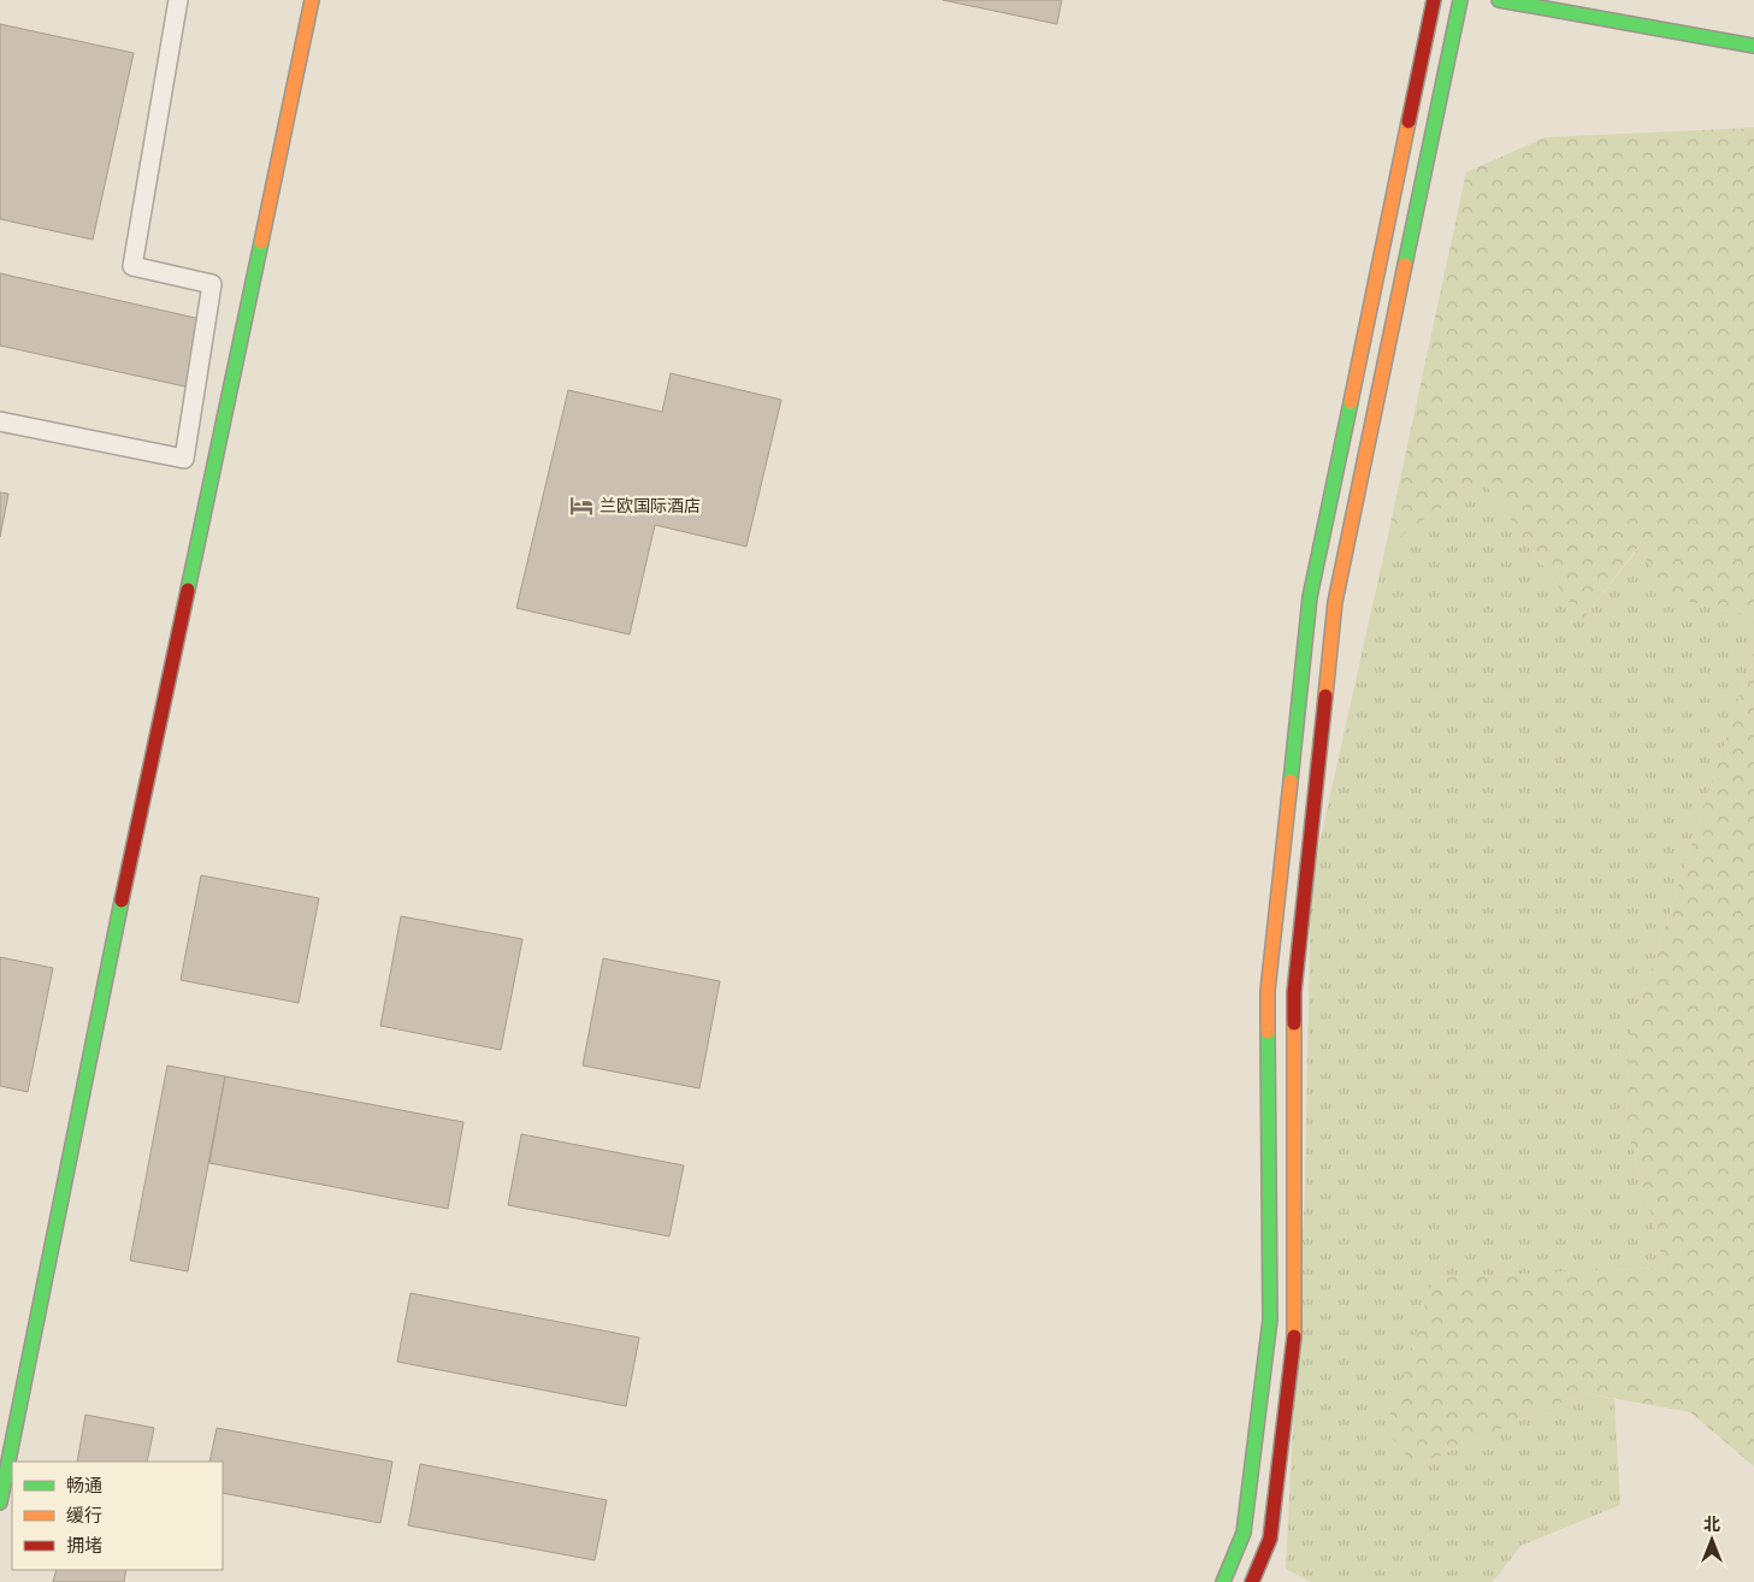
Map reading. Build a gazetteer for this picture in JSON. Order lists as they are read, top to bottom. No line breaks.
{"places":{"hotel":["兰欧国际酒店"]},"legend":["畅通","缓行","拥堵"],"north":"top"}
